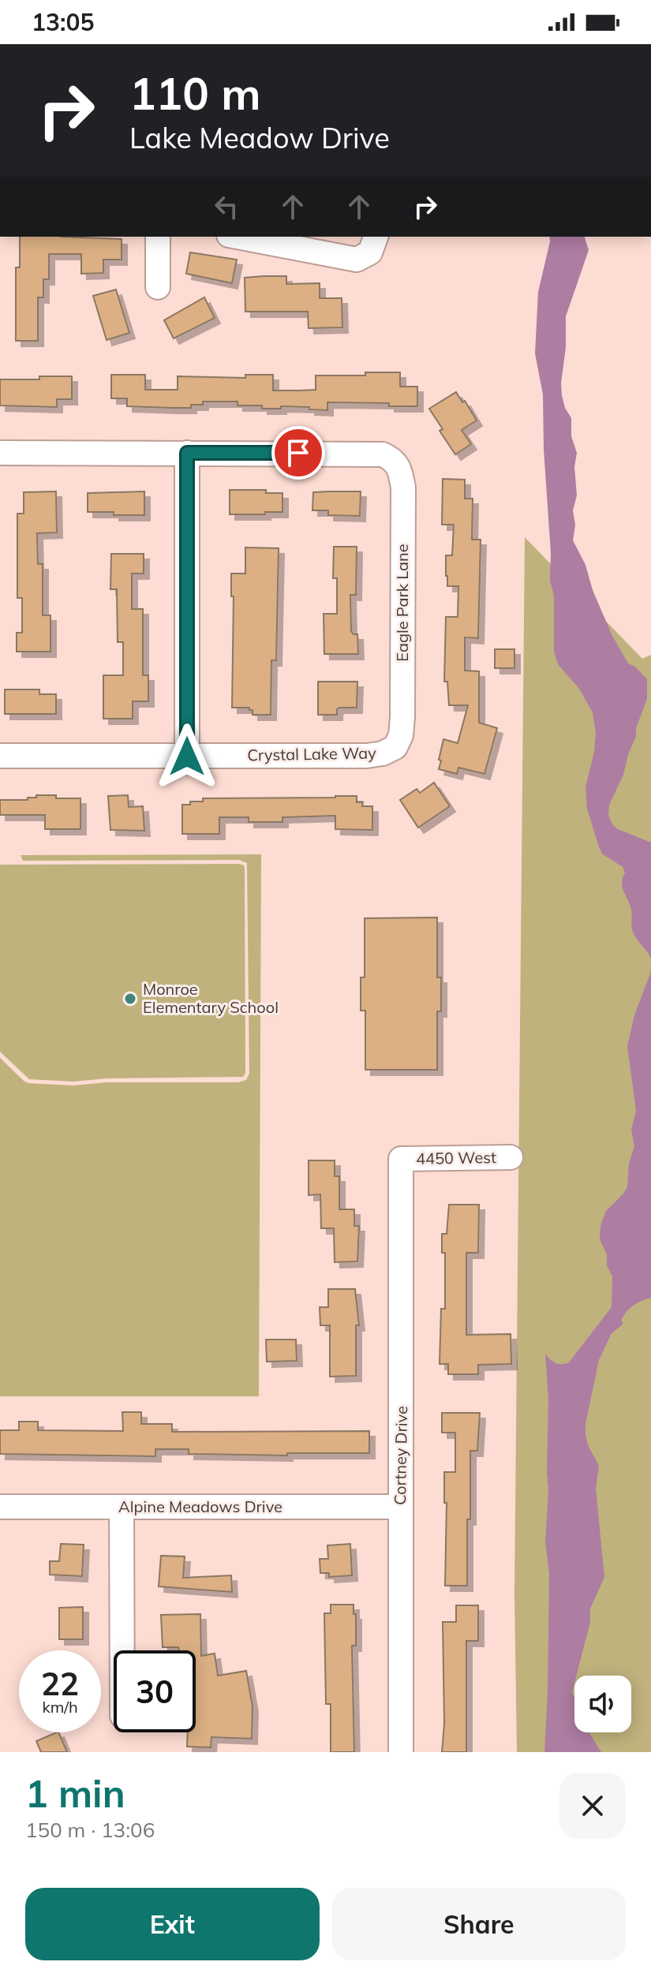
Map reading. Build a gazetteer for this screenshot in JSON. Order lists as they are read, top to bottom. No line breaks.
{"streets":{"street":["Eagle Park Lane","Crystal Lake Way","4450 West","Cortney Drive","Alpine Meadows Drive"]},"crossings":[["Eagle Park Lane","Crystal Lake Way"],["4450 West","Cortney Drive"],["Cortney Drive","Alpine Meadows Drive"]],"places":["Monroe Elementary School"],"page":{"status":"13:05","turn":["110 m","Lake Meadow Drive"],"speed":"22 km/h","limit":"30","heading":["1 min","150 m · 13:06"],"buttons":["Exit","Share"]}}
